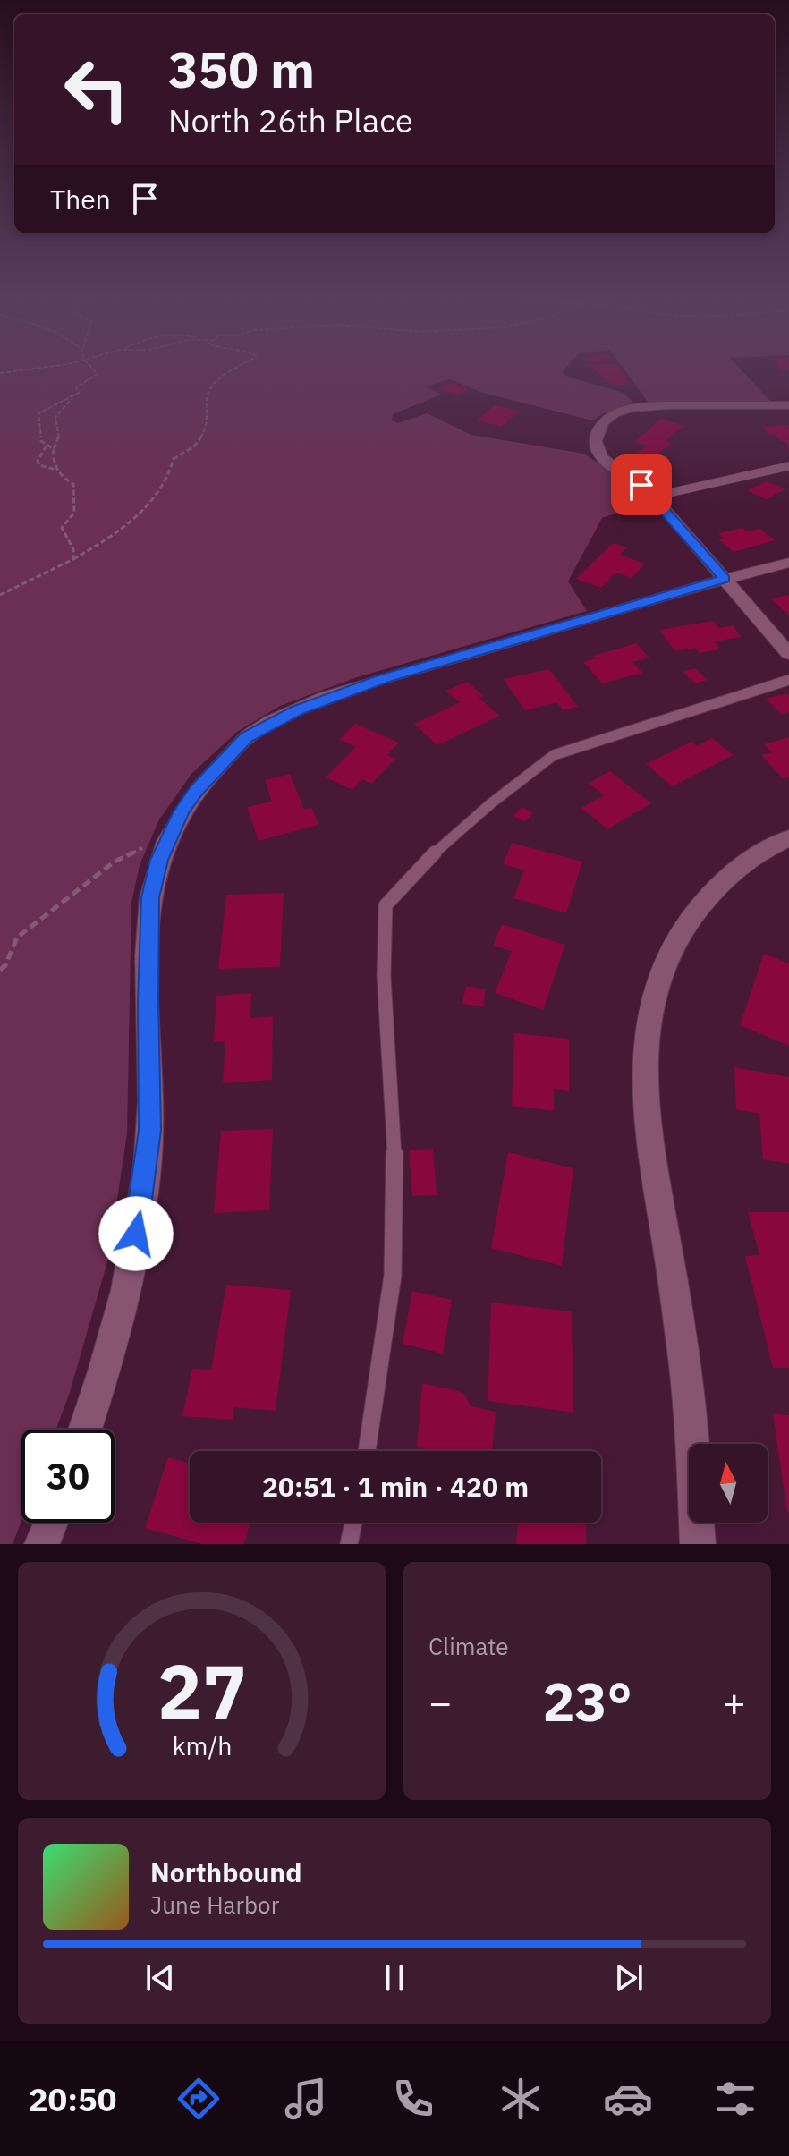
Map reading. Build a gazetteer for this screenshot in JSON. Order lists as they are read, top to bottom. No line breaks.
{"north":"top","page":{"turn":["350 m","North 26th Place"],"then":"Then","limit":"30","trip":"20:51 · 1 min · 420 m","tile":"Climate","heat":["−","23°","+"],"song":["Northbound","June Harbor"],"tabs":"20:50","gauge":["27","km/h"]}}
